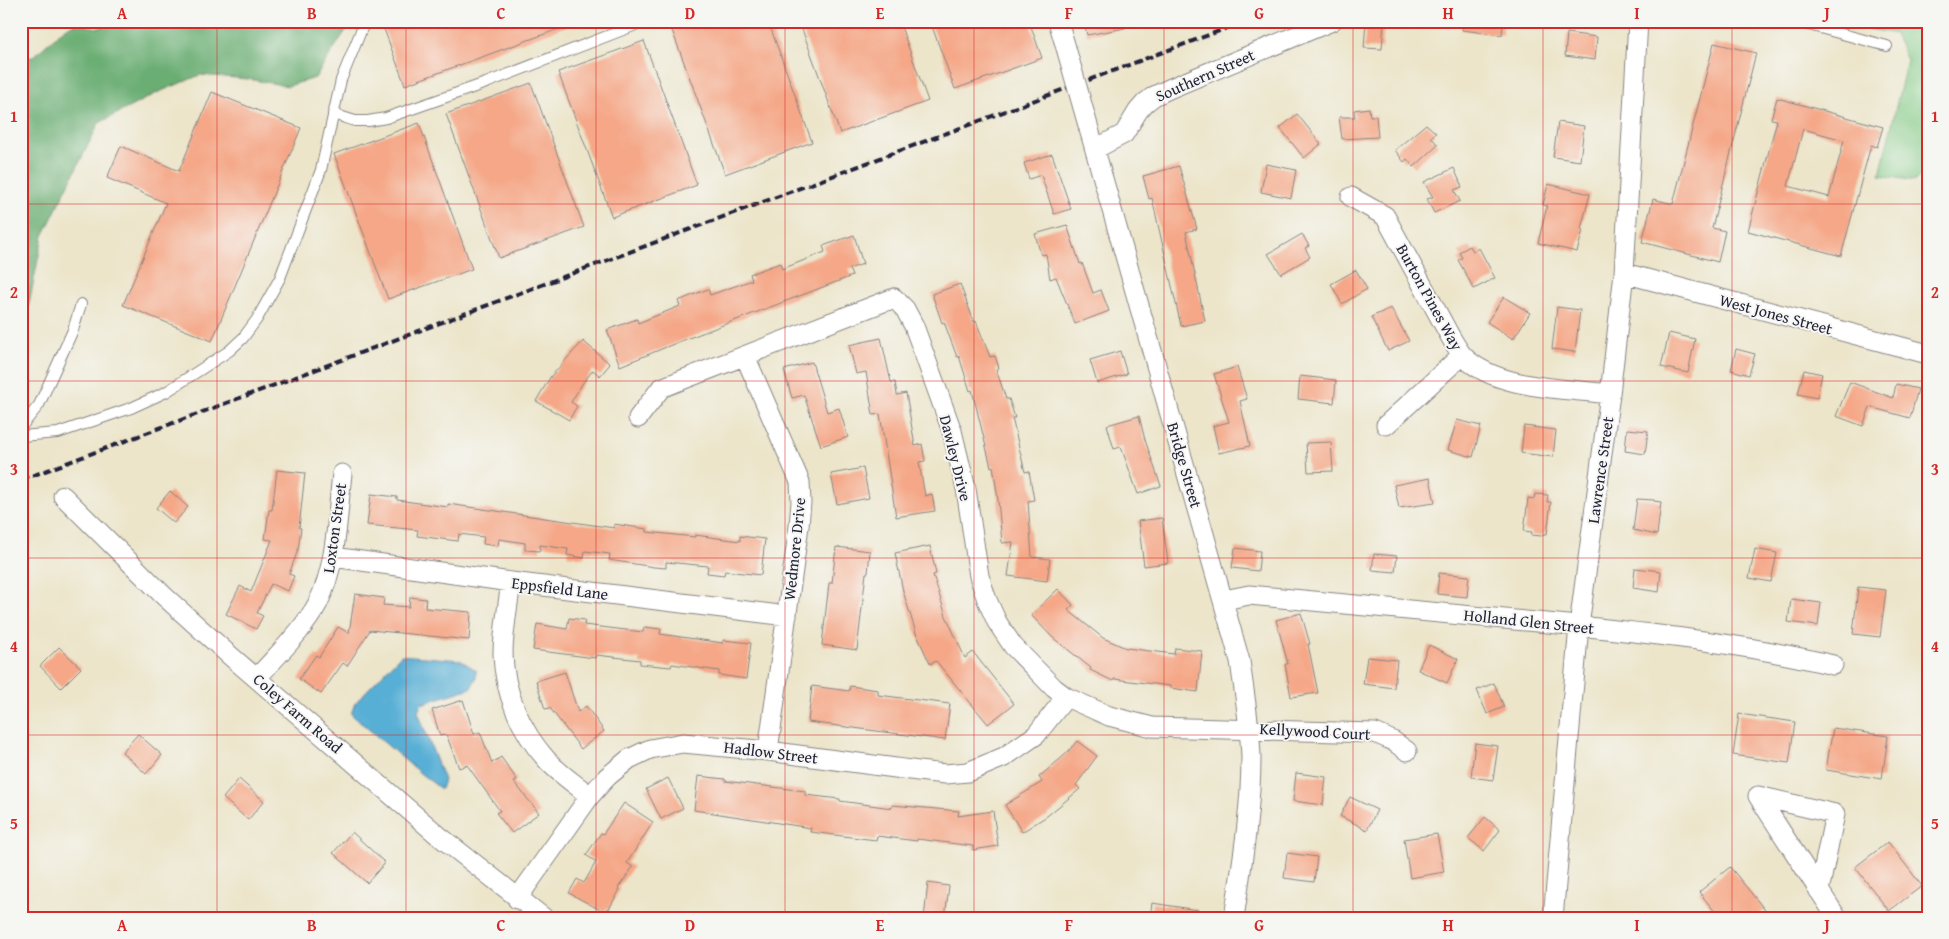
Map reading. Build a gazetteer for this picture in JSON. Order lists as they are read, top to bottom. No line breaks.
{"streets":{"street":["Southern Street","Burton Pines Way","West Jones Street","Dawley Drive","Bridge Street","Lawrence Street","Loxton Street","Wedmore Drive","Eppsfield Lane","Holland Glen Street","Coley Farm Road","Kellywood Court","Hadlow Street"]},"crossings":[["Southern Street","Bridge Street"],["Burton Pines Way","Lawrence Street"],["West Jones Street","Lawrence Street"],["Dawley Drive","Bridge Street"],["Dawley Drive","Wedmore Drive"],["Dawley Drive","Kellywood Court"],["Dawley Drive","Hadlow Street"],["Bridge Street","Holland Glen Street"],["Bridge Street","Kellywood Court"],["Lawrence Street","Holland Glen Street"],["Loxton Street","Eppsfield Lane"],["Loxton Street","Coley Farm Road"],["Wedmore Drive","Eppsfield Lane"],["Wedmore Drive","Hadlow Street"],["Coley Farm Road","Hadlow Street"]],"grid":{"columns":["A","B","C","D","E","F","G","H","I","J"],"rows":["1","2","3","4","5"]}}
